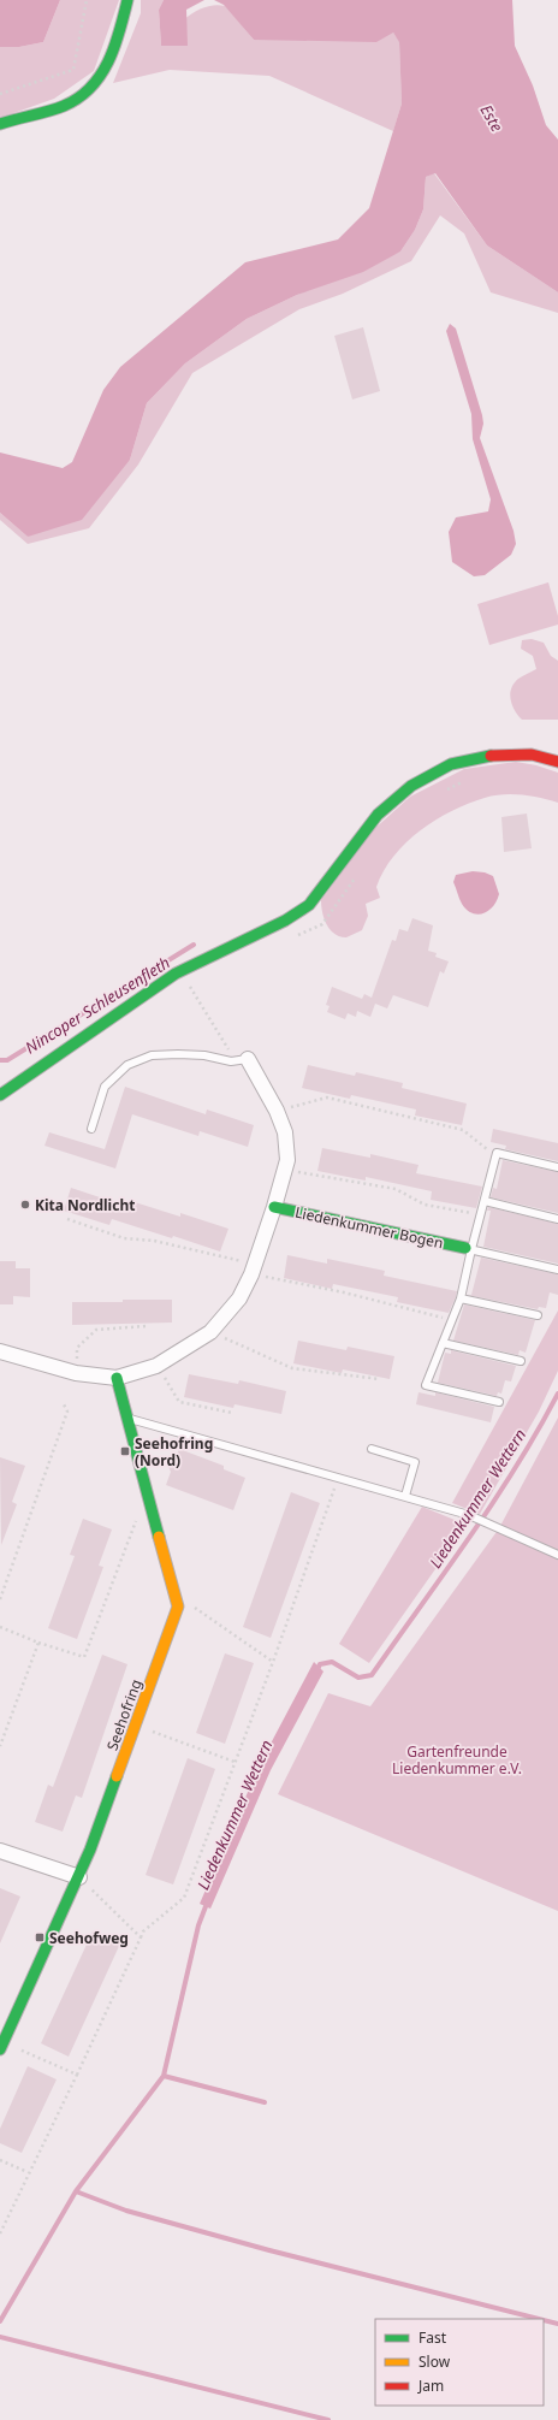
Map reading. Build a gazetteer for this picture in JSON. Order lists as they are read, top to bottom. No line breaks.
{"streets":{"street":["Liedenkummer Bogen","Seehofring"]},"water":["Este","Nincoper Schleusenfleth","Liedenkummer Wettern"],"parks":["Gartenfreunde Liedenkummer e.V."],"places":{"other":["Kita Nordlicht"],"transit":["Seehofring (Nord)","Seehofweg"]},"legend":["Fast","Slow","Jam"]}
